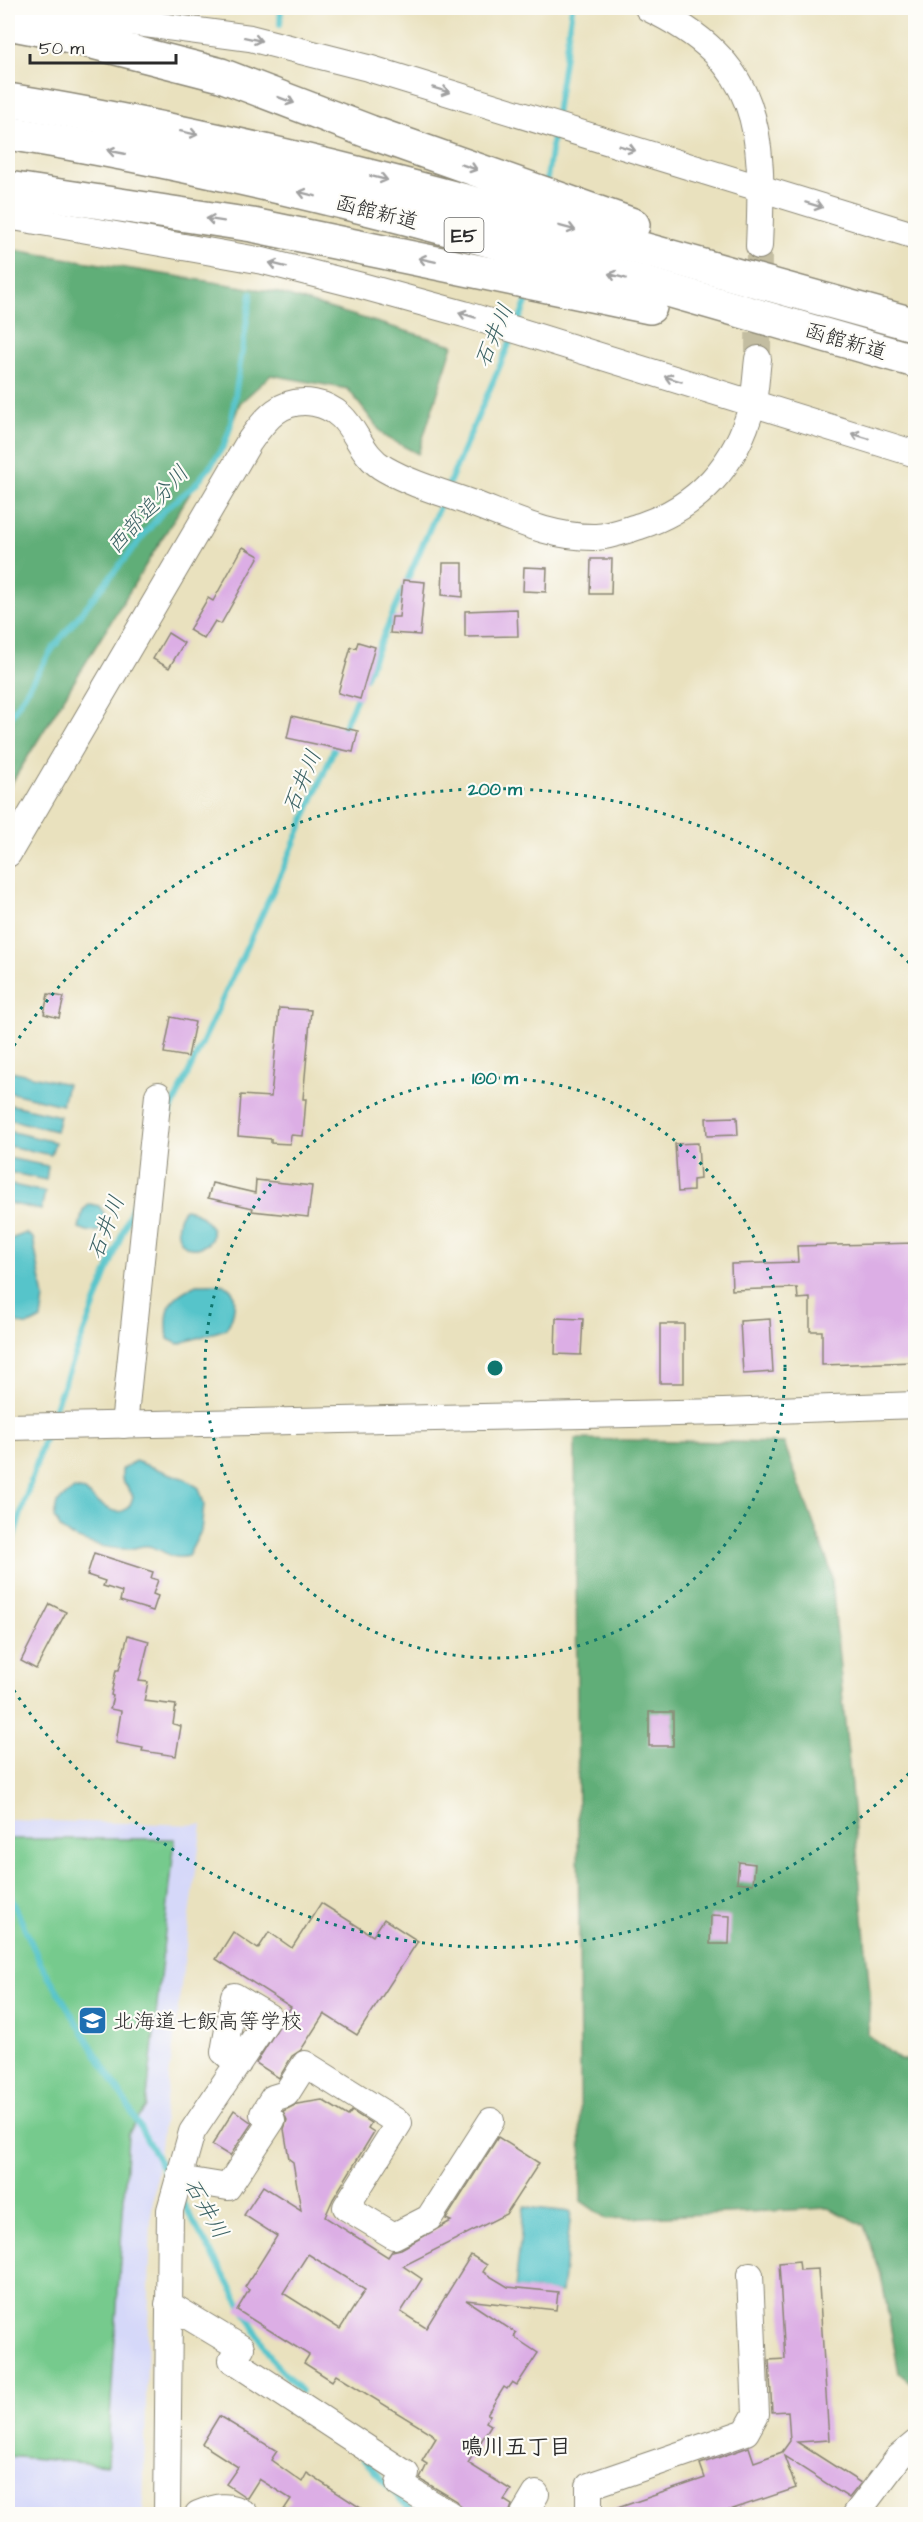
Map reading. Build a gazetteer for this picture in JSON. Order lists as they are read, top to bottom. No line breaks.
{"streets":{"highway":["函館新道","E5"]},"districts":["鳴川五丁目"],"water":["石井川","西部追分川"],"places":{"school or university":["北海道七飯高等学校"]},"scale_bar":"50 m","rings":["200 m","100 m"]}
